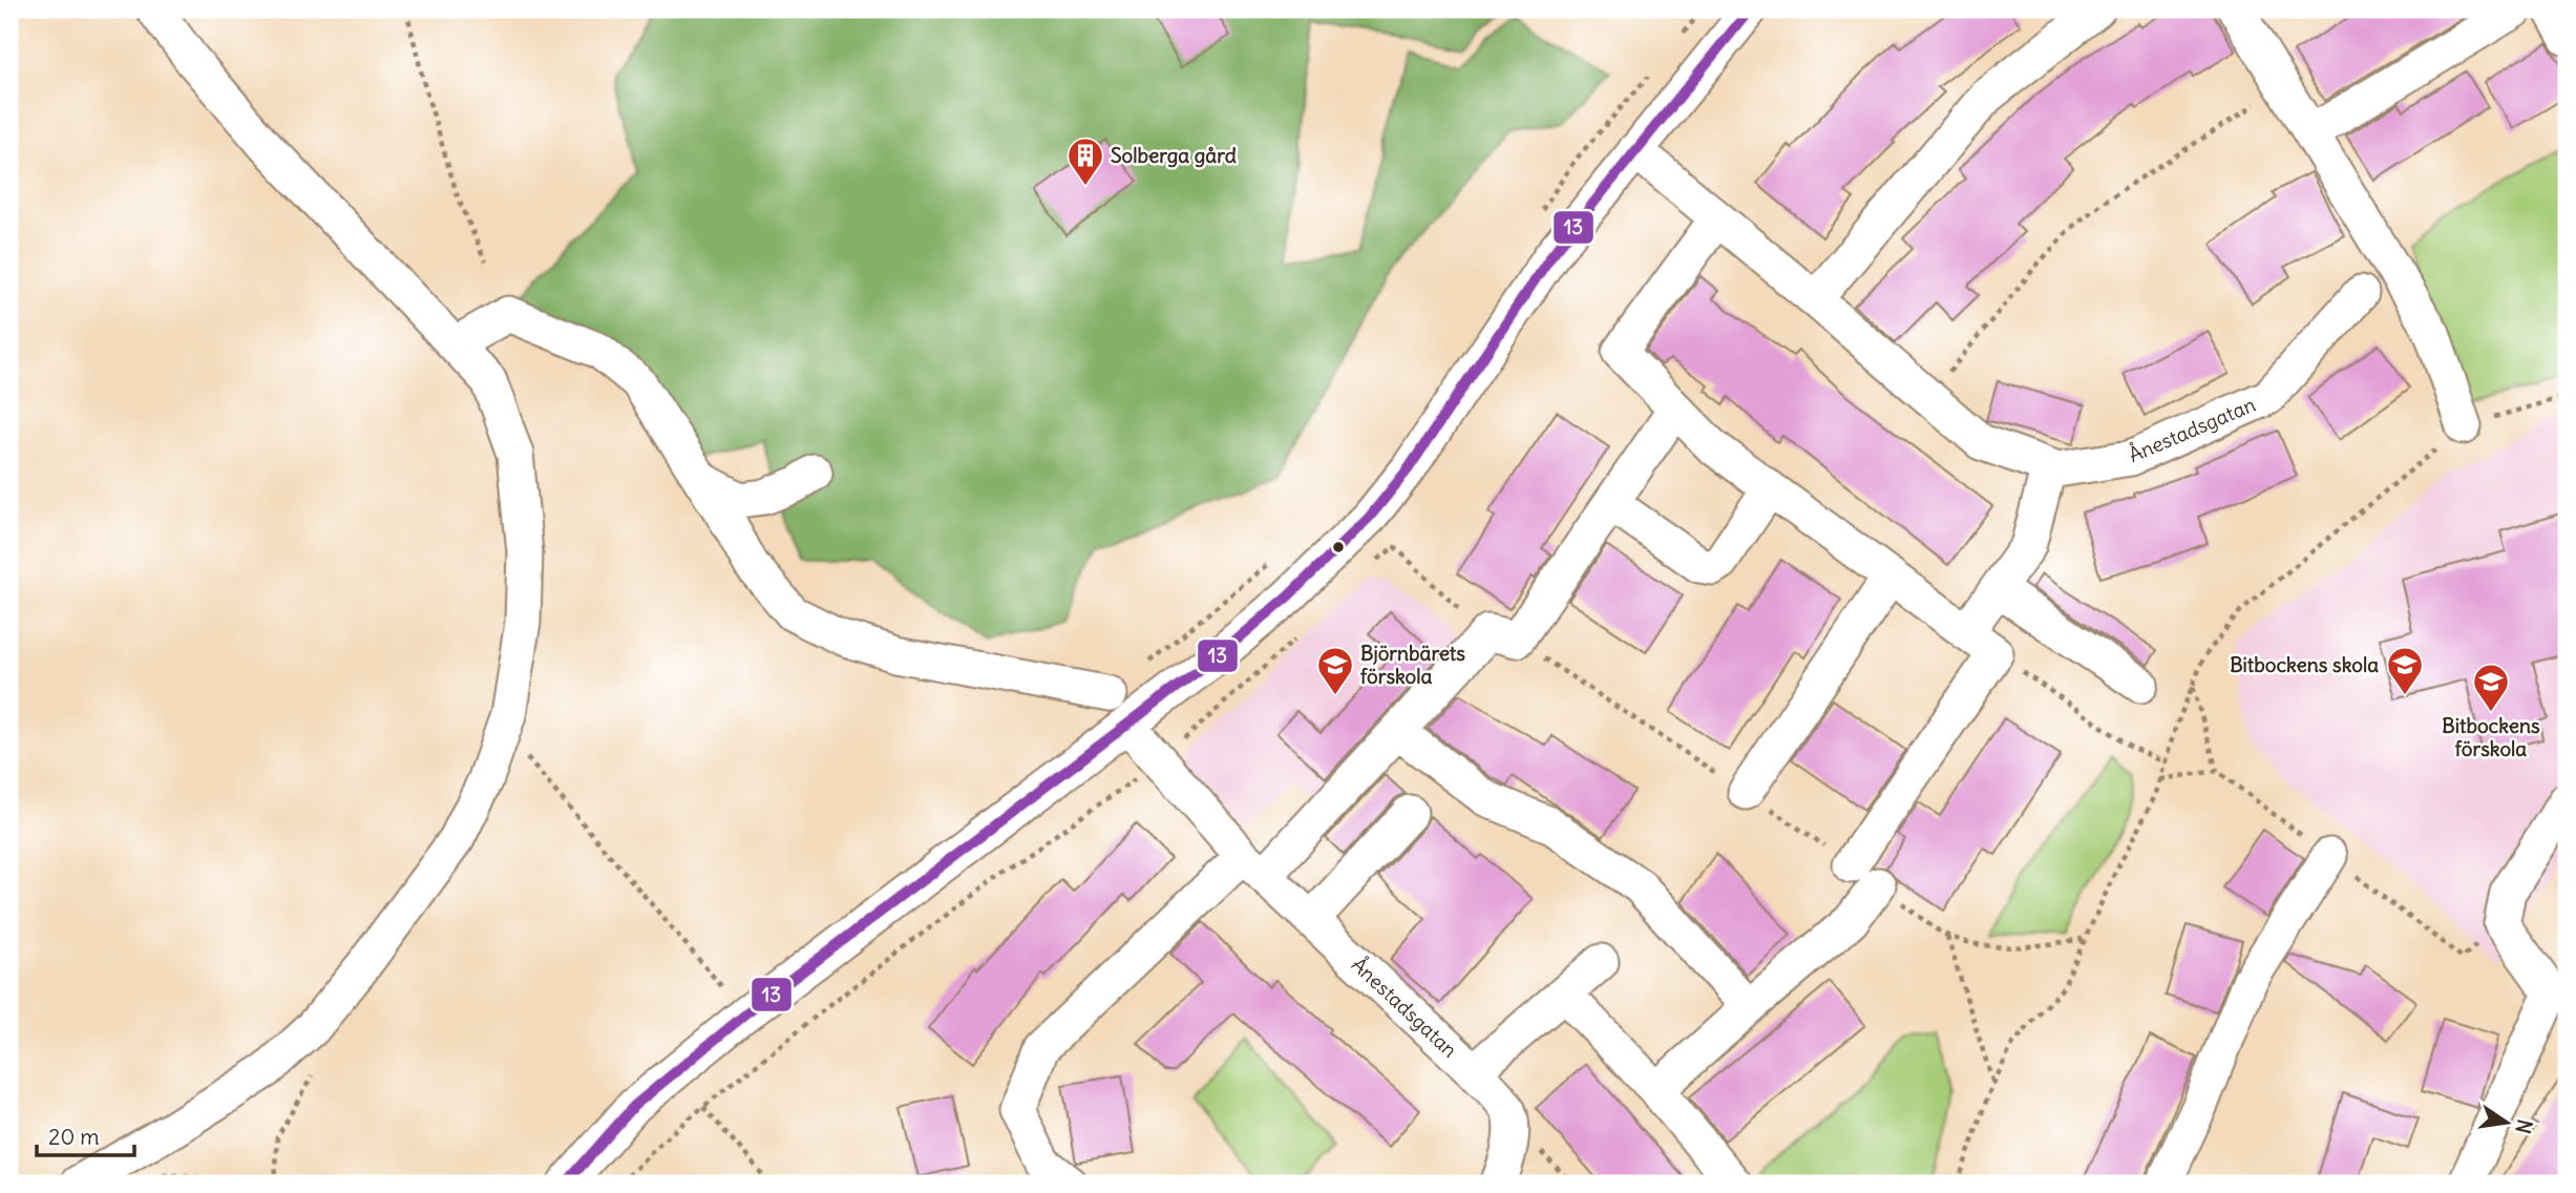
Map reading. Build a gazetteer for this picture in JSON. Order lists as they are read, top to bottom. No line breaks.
{"streets":{"street":["Ånestadsgatan"]},"places":{"building":["Solberga gård"],"school or university":["Björnbärets förskola","Bitbockens skola","Bitbockens förskola"]},"lines":["transit line 13"],"scale_bar":"20 m","north":"right"}
